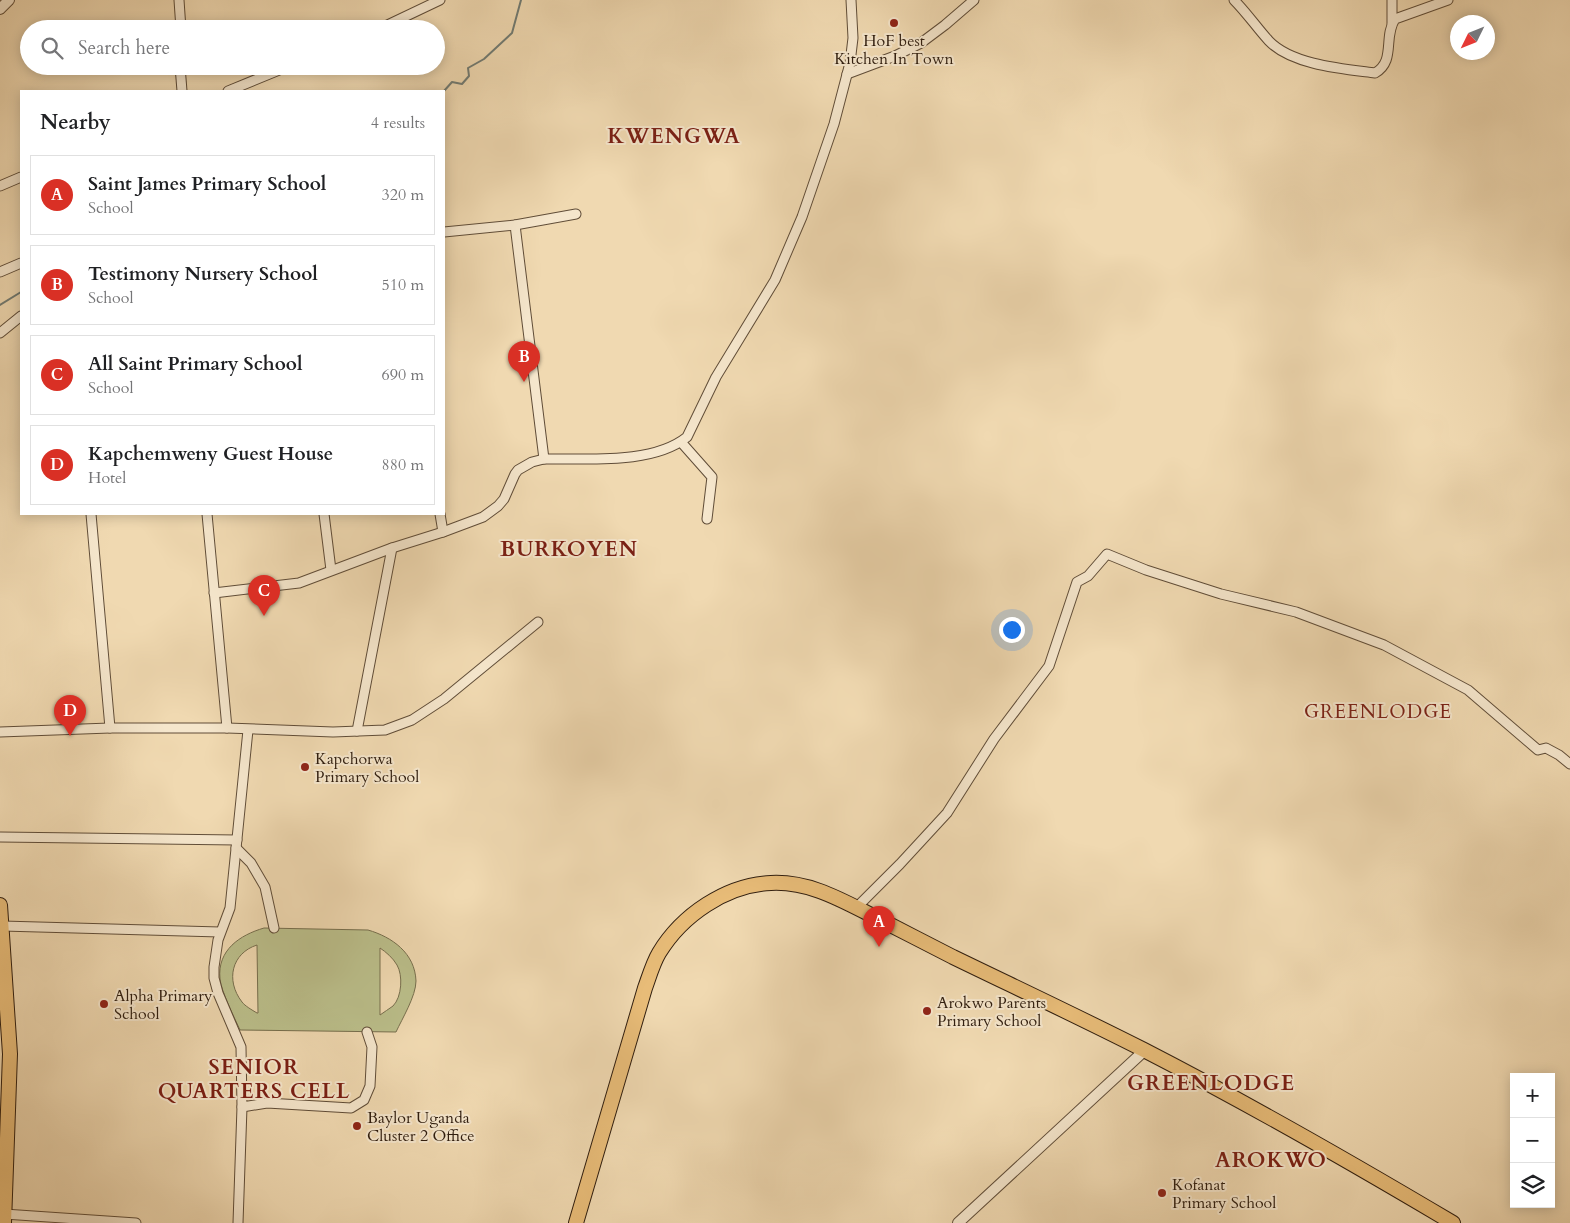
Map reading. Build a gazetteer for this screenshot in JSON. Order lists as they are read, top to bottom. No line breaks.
{"districts":["KWENGWA","BURKOYEN","GREENLODGE","SENIOR QUARTERS CELL","GREENLODGE","AROKWO"],"places":["HoF best Kitchen In Town","Kapchorwa Primary School","Alpha Primary School","Arokwo Parents Primary School","Baylor Uganda Cluster 2 Office","Kofanat Primary School"],"north":"bottom left","page":{"search":"Search here","heading":["Nearby","4 results"],"list":[{"mark":"A","name":"Saint James Primary School","note":"School","value":"320 m"},{"mark":"B","name":"Testimony Nursery School","note":"School","value":"510 m"},{"mark":"C","name":"All Saint Primary School","note":"School","value":"690 m"},{"mark":"D","name":"Kapchemweny Guest House","note":"Hotel","value":"880 m"}],"pins":["B","C","D","A"],"map_buttons":["+","−"]}}
